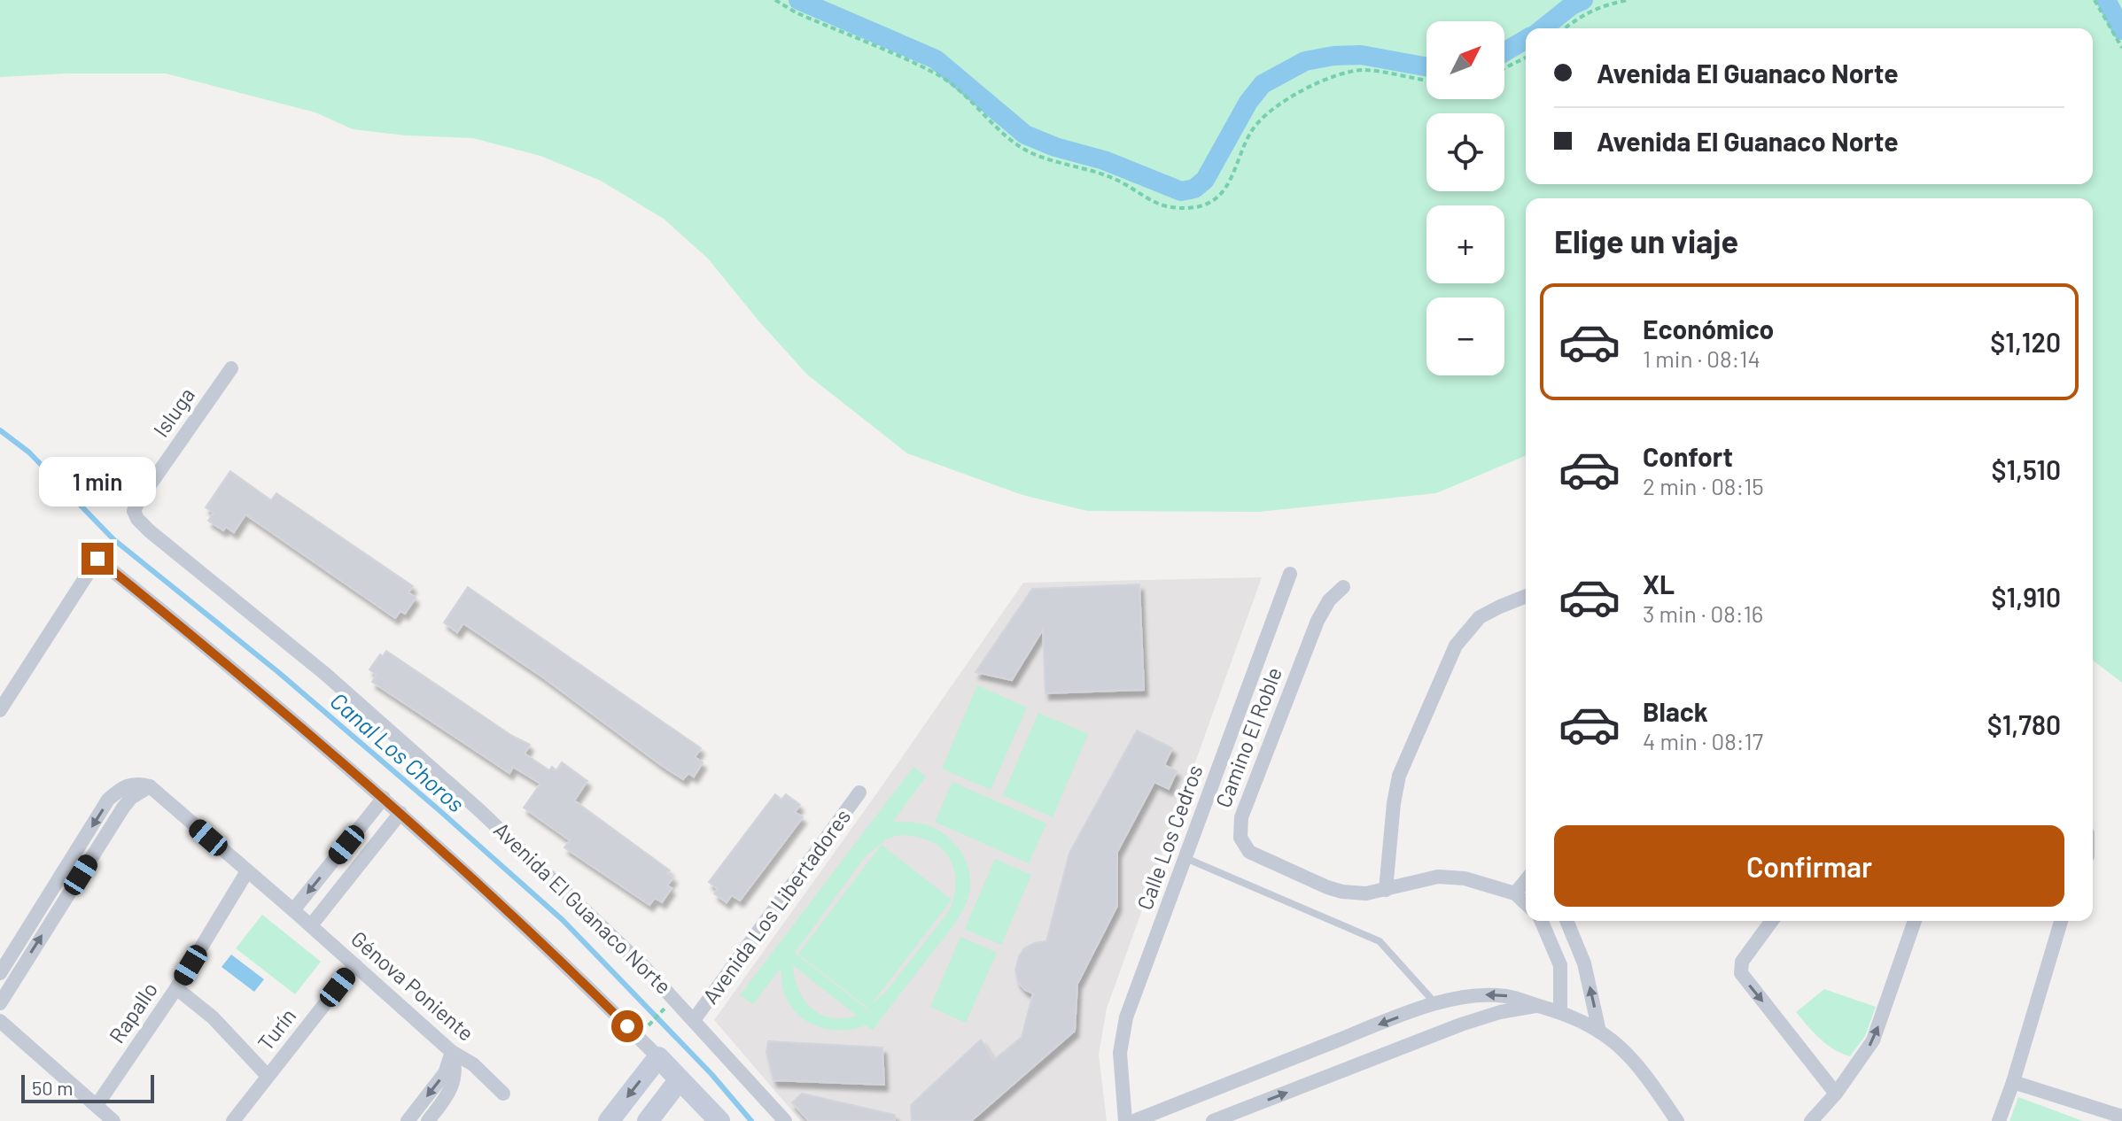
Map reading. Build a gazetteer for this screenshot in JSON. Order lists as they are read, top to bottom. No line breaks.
{"streets":{"street":["Isluga","Camino El Roble","Calle Los Cedros","Avenida Los Libertadores","Avenida El Guanaco Norte","Génova Poniente","Rapallo","Turín"]},"crossings":[["Isluga","Avenida El Guanaco Norte"],["Avenida Los Libertadores","Avenida El Guanaco Norte"],["Génova Poniente","Rapallo"],["Génova Poniente","Turín"]],"water":["Canal Los Choros"],"scale_bar":"50 m","north":"top right","page":{"map_buttons":["+","−"],"banner":["Avenida El Guanaco Norte","Avenida El Guanaco Norte"],"heading":"Elige un viaje","list":[{"name":"Económico","note":"1 min · 08:14","value":"$1,120"},{"name":"Confort","note":"2 min · 08:15","value":"$1,510"},{"name":"XL","note":"3 min · 08:16","value":"$1,910"},{"name":"Black","note":"4 min · 08:17","value":"$1,780"}],"bubble":"1 min","buttons":"Confirmar","scale":"50 m"}}
